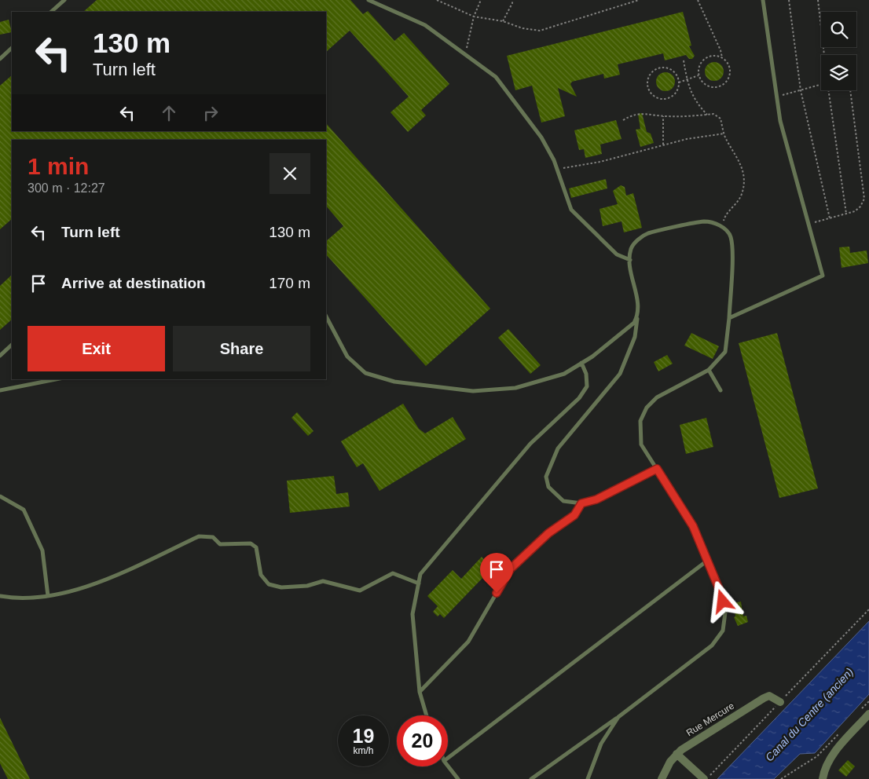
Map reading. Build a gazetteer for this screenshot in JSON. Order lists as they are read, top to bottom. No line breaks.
{"streets":{"street":["Rue Mercure"]},"water":["Canal du Centre (ancien)"],"page":{"turn":["130 m","Turn left"],"heading":["1 min","300 m · 12:27"],"list":[{"name":"Turn left","value":"130 m"},{"name":"Arrive at destination","value":"170 m"}],"buttons":["Exit","Share"],"speed":"19 km/h","limit":"20"}}
